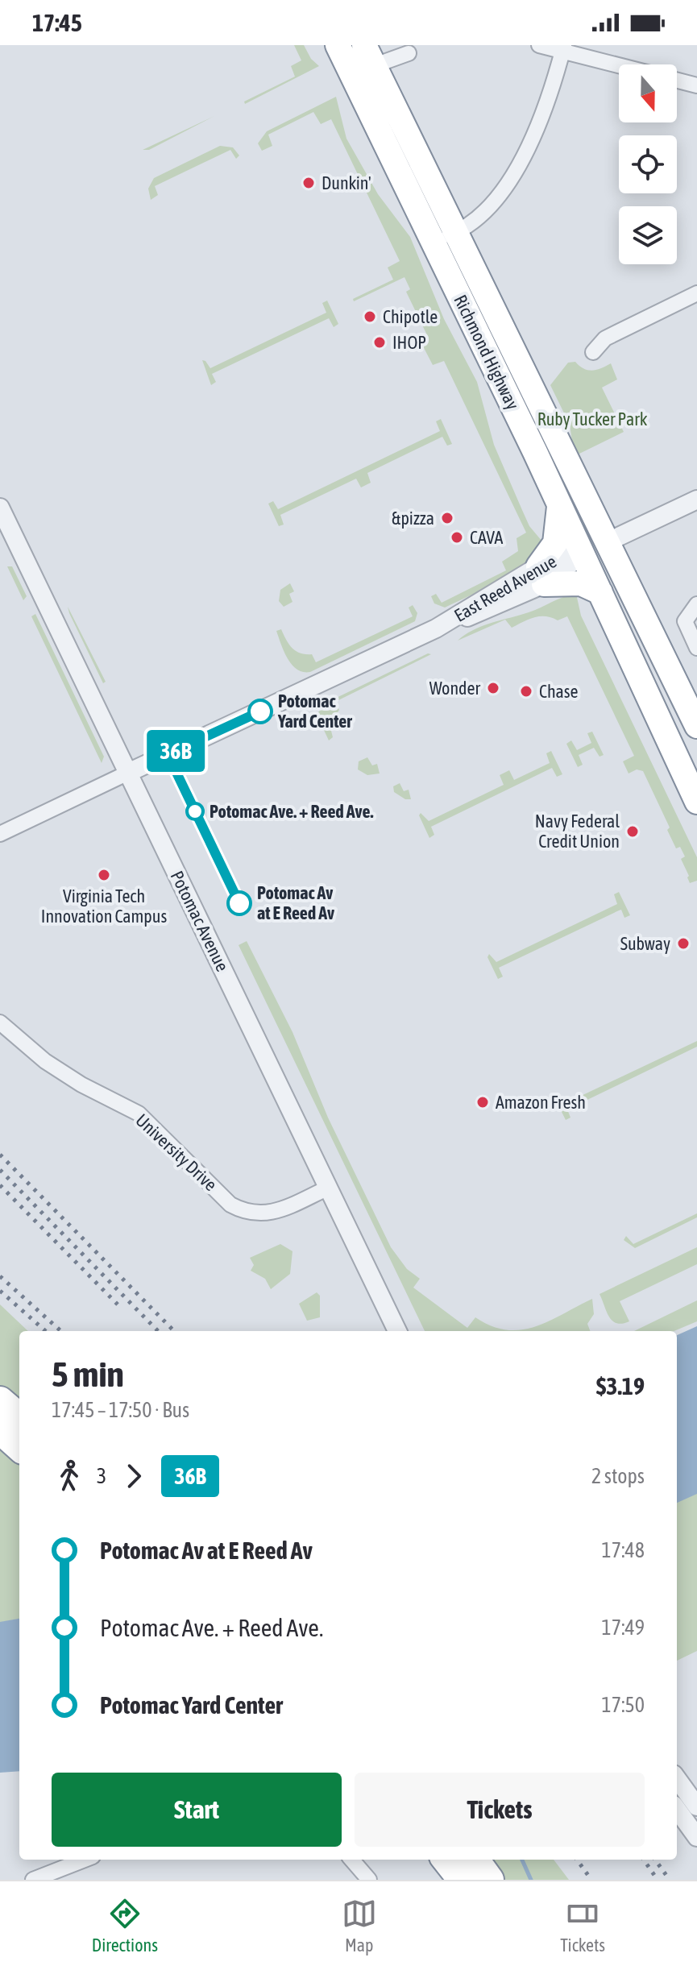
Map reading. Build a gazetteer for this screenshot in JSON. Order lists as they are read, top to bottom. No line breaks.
{"streets":{"highway":["Richmond Highway"],"street":["East Reed Avenue","Potomac Avenue","University Drive"]},"crossings":[["Richmond Highway","East Reed Avenue"],["East Reed Avenue","Potomac Avenue"],["Potomac Avenue","University Drive"]],"parks":["Ruby Tucker Park"],"places":["Dunkin'","Chipotle","IHOP","&pizza","CAVA","Wonder","Chase","Potomac Yard Center","Potomac Ave. + Reed Ave.","Navy Federal Credit Union","Virginia Tech Innovation Campus","Potomac Av at E Reed Av","Subway","Amazon Fresh"],"lines":["bus line 36B"],"north":"bottom","page":{"status":"17:45","on_map":"36B","heading":["5 min","17:45 – 17:50 · Bus","$3.19"],"legs":["3","36B","2 stops"],"list":[{"name":"Potomac Av at E Reed Av","value":"17:48"},{"name":"Potomac Ave. + Reed Ave.","value":"17:49"},{"name":"Potomac Yard Center","value":"17:50"}],"buttons":["Start","Tickets"],"tabs":["Directions","Map","Tickets"]}}
